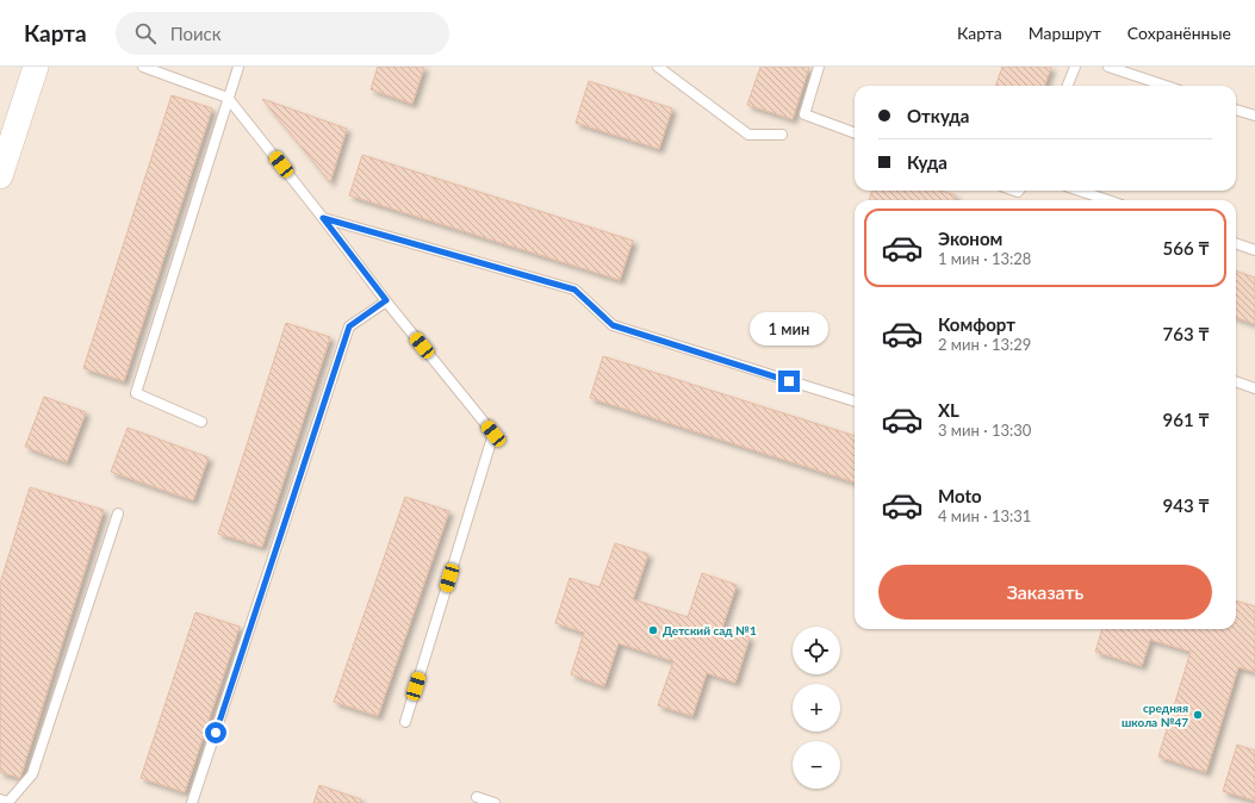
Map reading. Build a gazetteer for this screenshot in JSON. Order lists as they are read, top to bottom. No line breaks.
{"places":["Детский сад №1","средняя школа №47"],"page":{"header":"Карта","search":"Поиск","nav":["Карта","Маршрут","Сохранённые"],"banner":["Откуда","Куда"],"list":[{"name":"Эконом","note":"1 мин · 13:28","value":"566 ₸"},{"name":"Комфорт","note":"2 мин · 13:29","value":"763 ₸"},{"name":"XL","note":"3 мин · 13:30","value":"961 ₸"},{"name":"Moto","note":"4 мин · 13:31","value":"943 ₸"}],"bubble":"1 мин","buttons":"Заказать","map_buttons":["+","−"]}}
